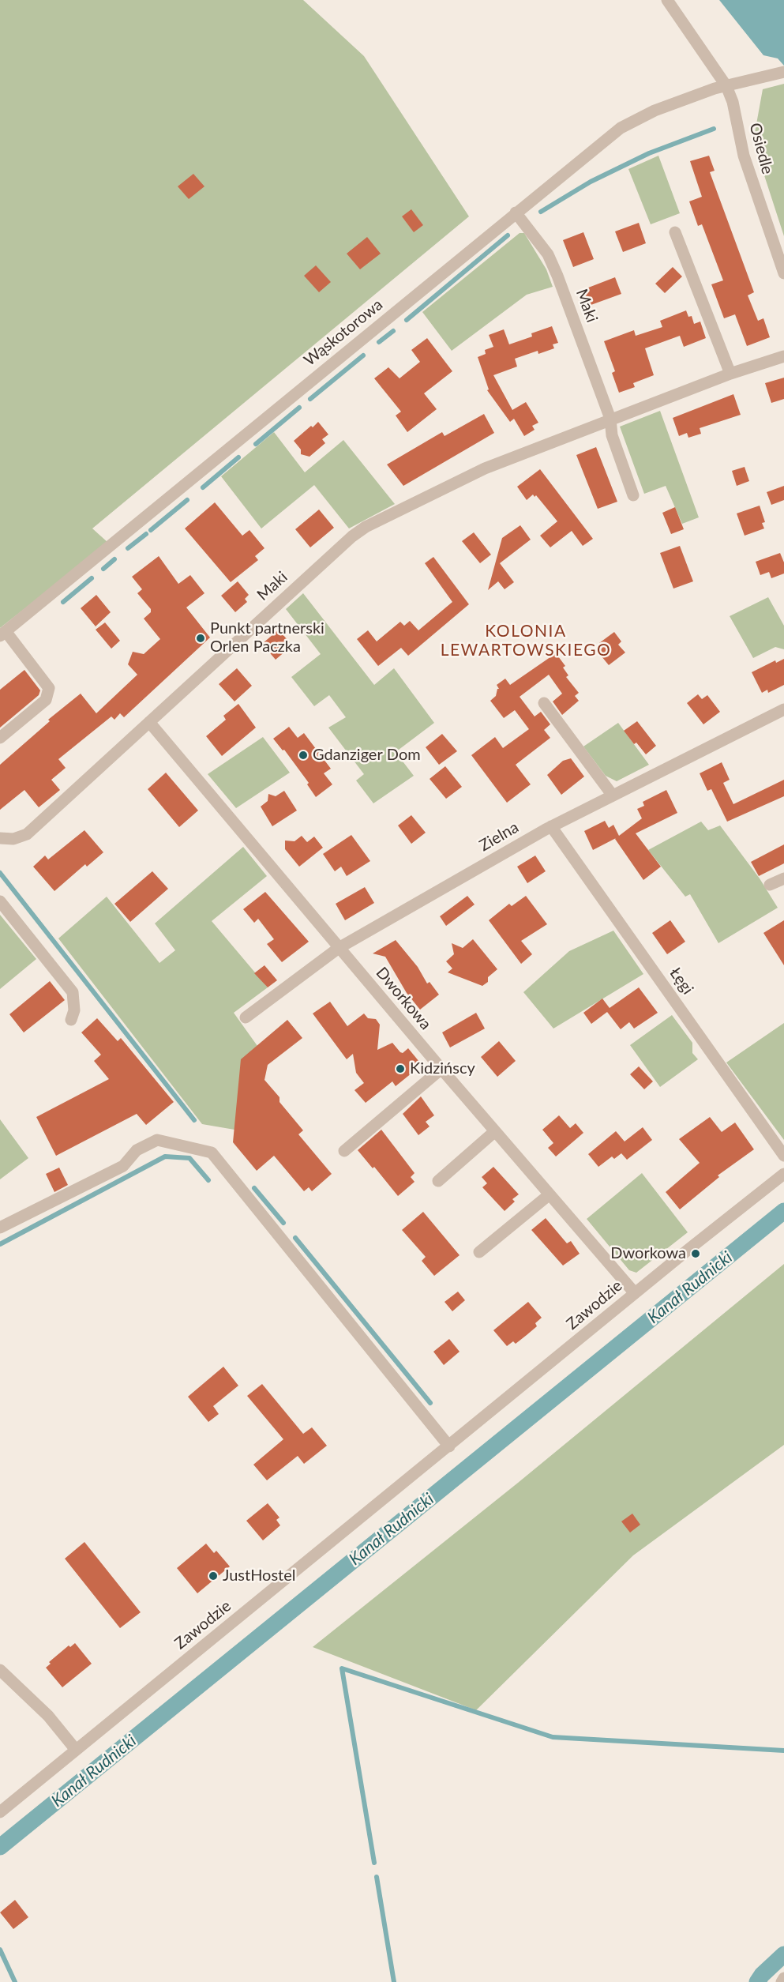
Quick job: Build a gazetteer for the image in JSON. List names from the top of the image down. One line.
{"streets":{"street":["Osiedle","Maki","Wąskotorowa","Zielna","Łęgi","Dworkowa","Zawodzie"]},"crossings":[["Osiedle","Wąskotorowa"],["Maki","Wąskotorowa"],["Maki","Dworkowa"],["Zielna","Łęgi"],["Zielna","Dworkowa"],["Dworkowa","Zawodzie"]],"districts":["KOLONIA LEWARTOWSKIEGO"],"water":["Kanał Rudnicki"],"places":["Punkt partnerski Orlen Paczka","Gdanziger Dom","Kidzińscy","Dworkowa","JustHostel"]}
